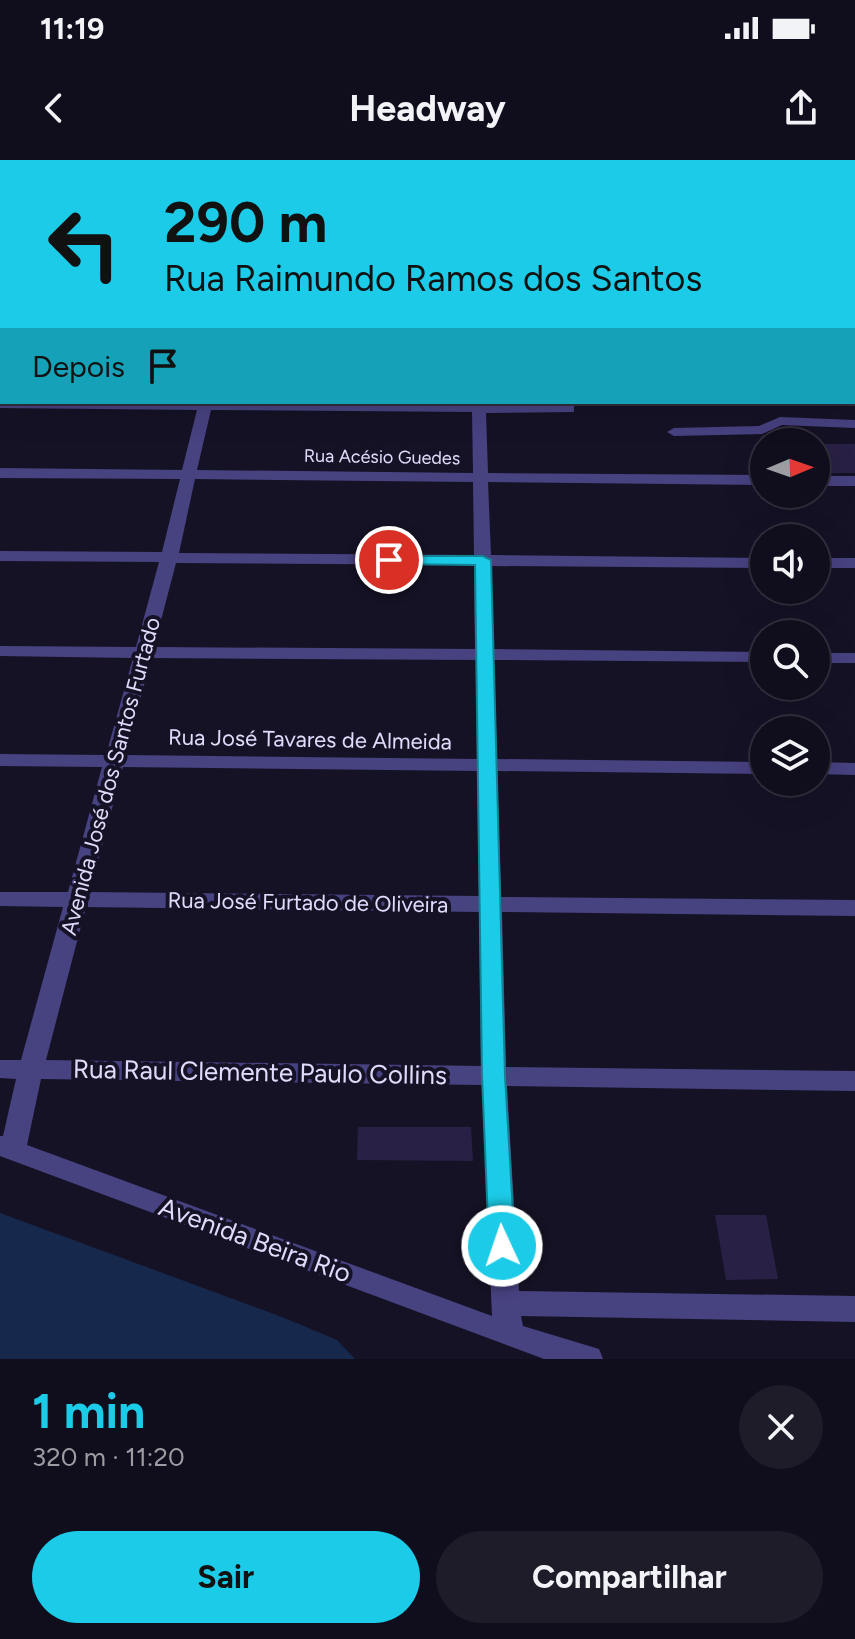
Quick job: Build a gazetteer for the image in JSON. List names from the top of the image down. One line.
{"streets":{"street":["Rua Acésio Guedes","Rua José Tavares de Almeida","Avenida José dos Santos Furtado","Rua José Furtado de Oliveira","Rua Raul Clemente Paulo Collins","Avenida Beira Rio"]},"crossings":[["Rua Acésio Guedes","Avenida José dos Santos Furtado"],["Rua José Tavares de Almeida","Avenida José dos Santos Furtado"],["Avenida José dos Santos Furtado","Rua José Furtado de Oliveira"],["Avenida José dos Santos Furtado","Rua Raul Clemente Paulo Collins"],["Avenida José dos Santos Furtado","Avenida Beira Rio"]],"north":"right","page":{"status":"11:19","header":"Headway","turn":["290 m","Rua Raimundo Ramos dos Santos"],"then":"Depois","heading":["1 min","320 m · 11:20"],"buttons":["Sair","Compartilhar"]}}
